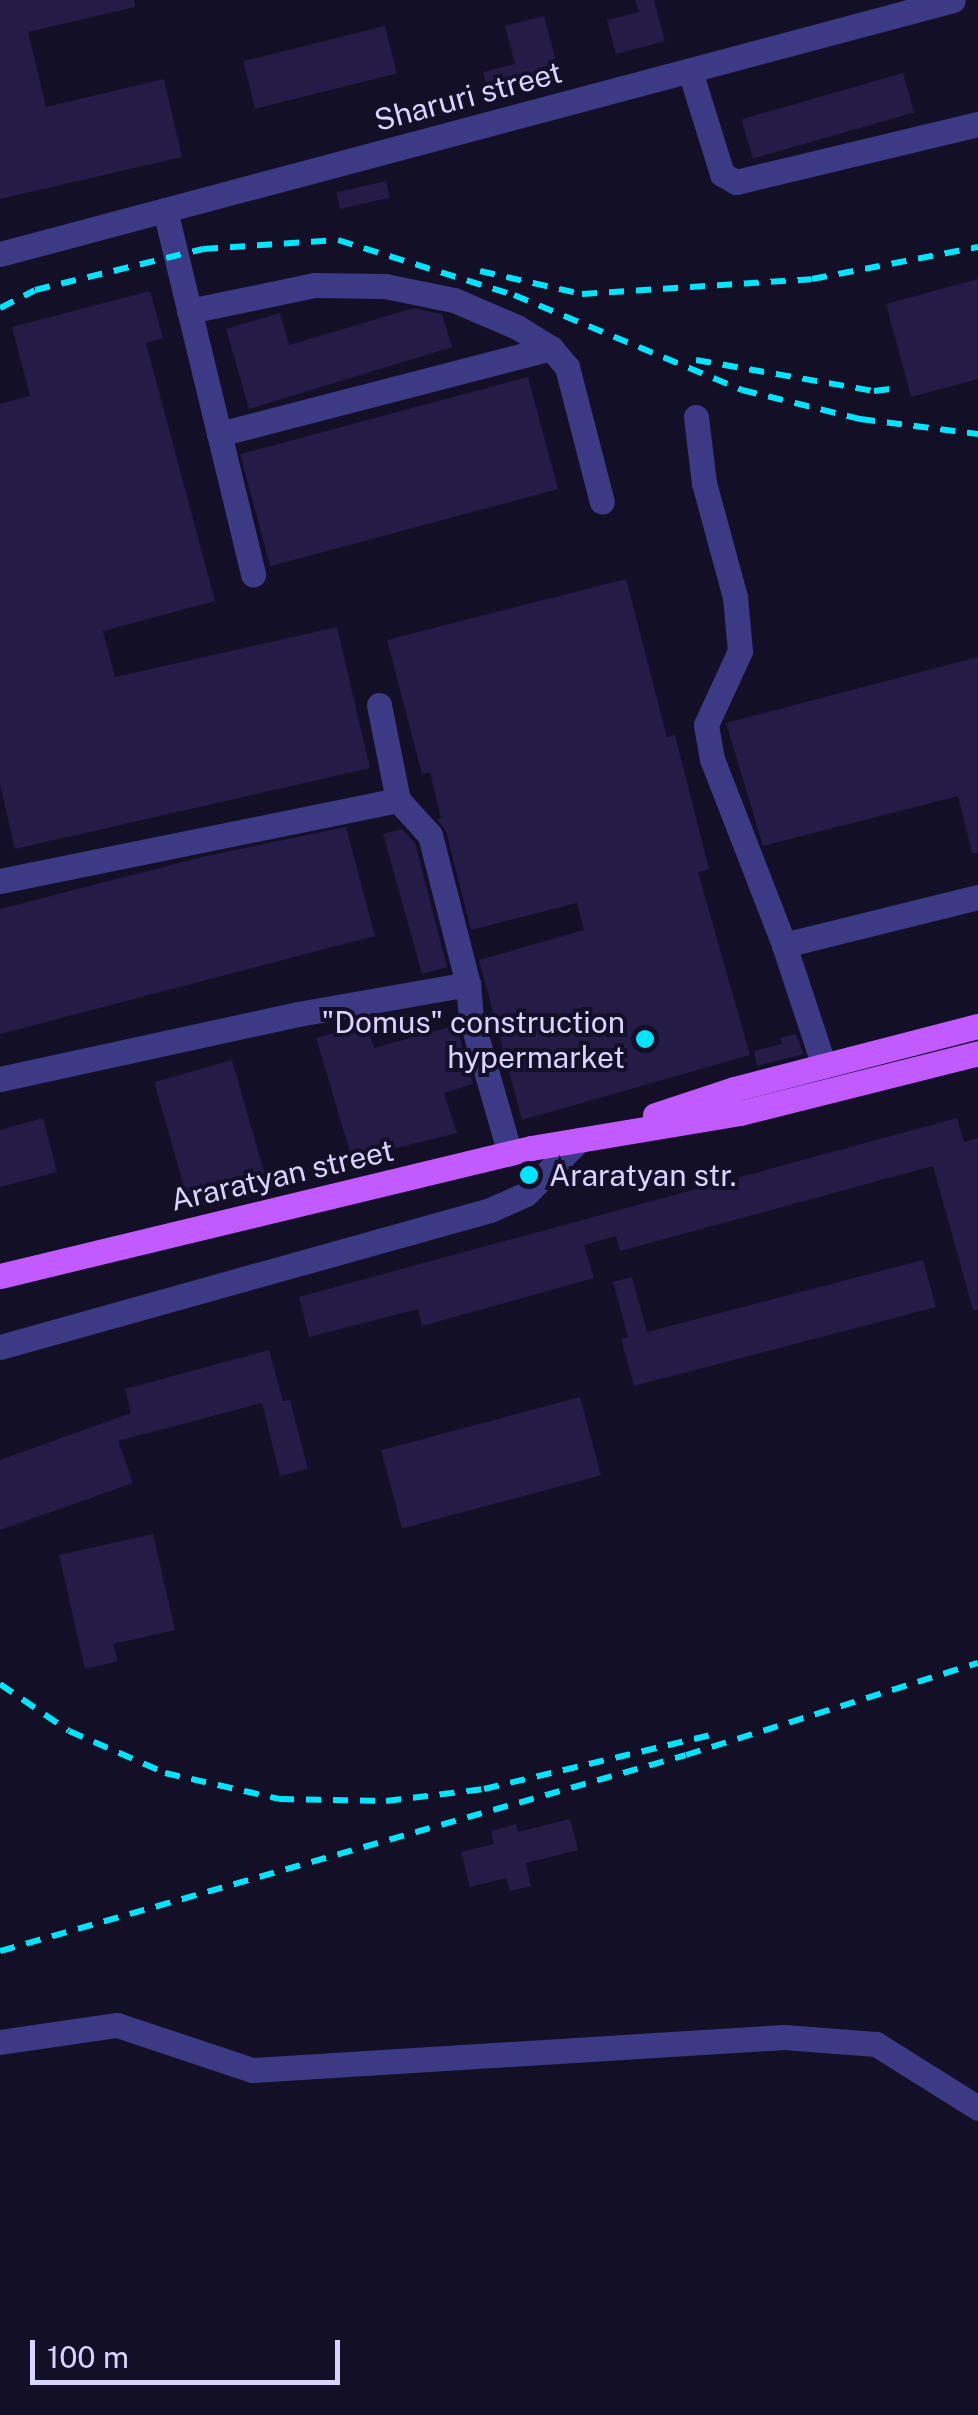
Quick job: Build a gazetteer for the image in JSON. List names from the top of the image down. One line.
{"streets":{"main road":["Araratyan street"],"street":["Sharuri street"]},"places":["\"Domus\" construction hypermarket","Araratyan str."],"scale_bar":"100 m"}
